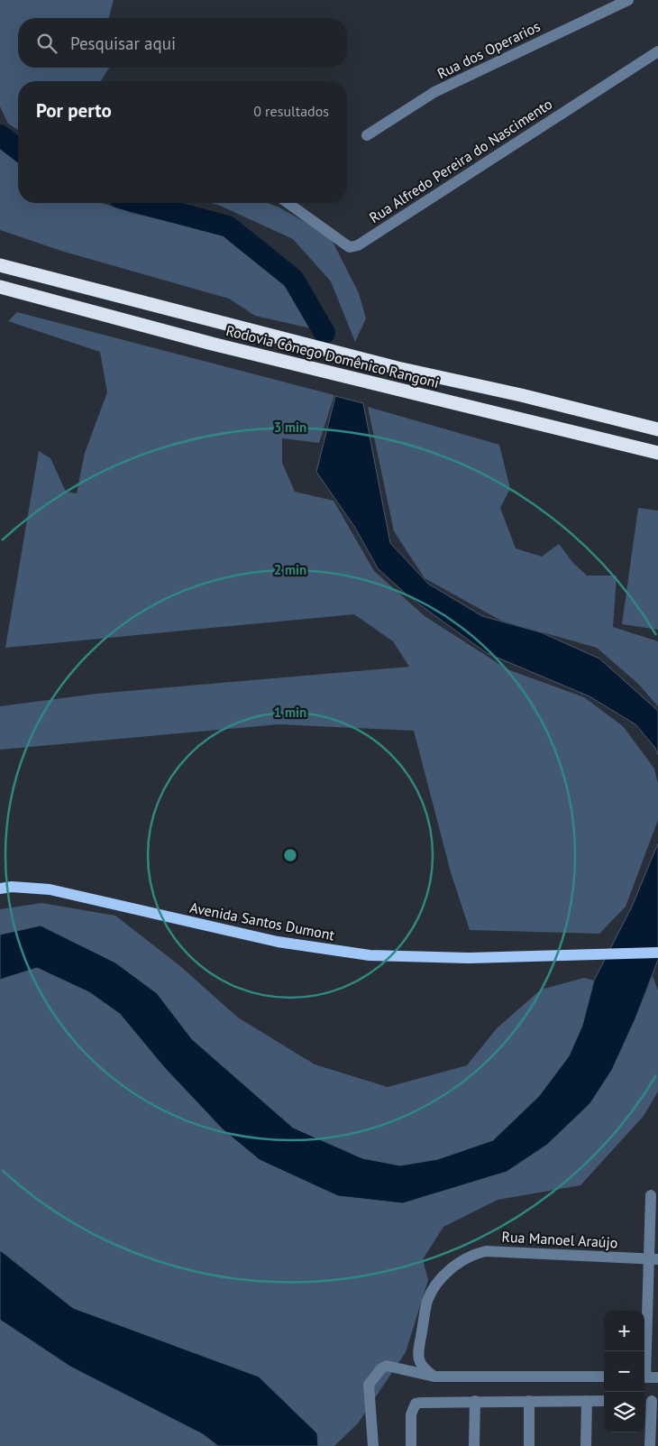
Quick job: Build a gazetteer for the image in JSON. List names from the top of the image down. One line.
{"streets":{"highway":["Rodovia Cônego Domênico Rangoni"],"main road":["Avenida Santos Dumont"],"street":["Rua dos Operarios","Rua Alfredo Pereira do Nascimento","Rua Manoel Araújo"]},"page":{"search":"Pesquisar aqui","heading":["Por perto","0 resultados"],"map_buttons":["+","−"]},"rings":["3 min","2 min","1 min"]}
